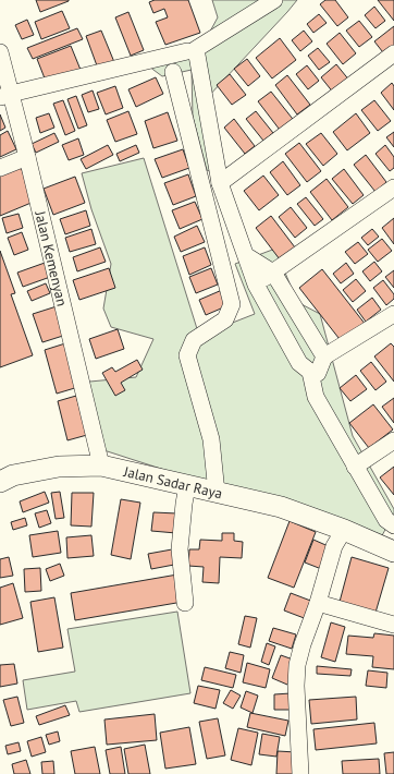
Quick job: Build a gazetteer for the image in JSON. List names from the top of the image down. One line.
{"streets":{"street":["Jalan Kemenyan","Jalan Sadar Raya"]},"crossings":[["Jalan Kemenyan","Jalan Sadar Raya"]]}
